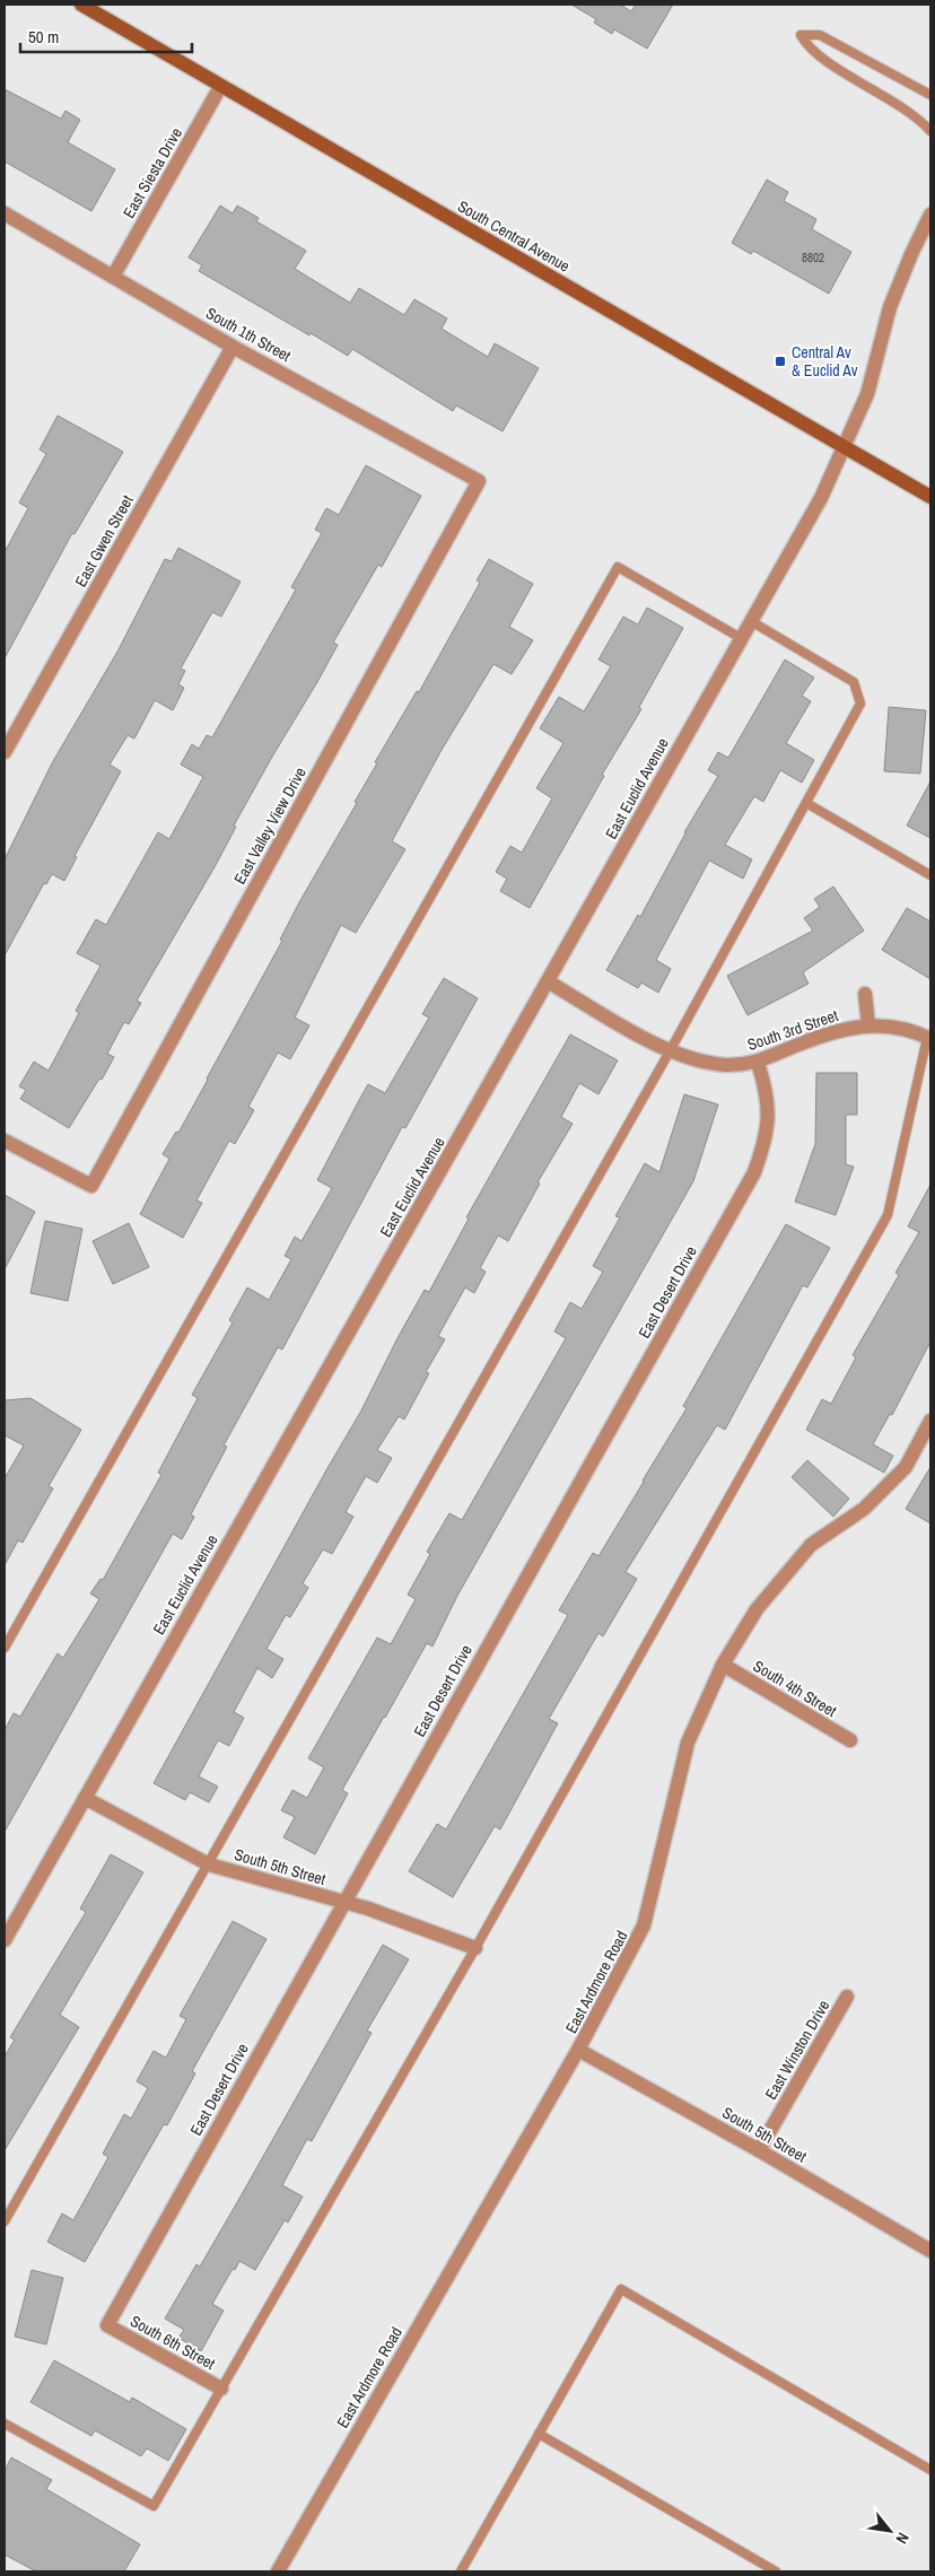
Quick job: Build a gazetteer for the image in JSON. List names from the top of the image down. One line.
{"streets":{"main road":["South Central Avenue"],"street":["East Siesta Drive","South 1th Street","East Gwen Street","East Euclid Avenue","East Valley View Drive","South 3rd Street","East Desert Drive","South 4th Street","South 5th Street","East Ardmore Road","East Winston Drive","South 6th Street"]},"crossings":[["East Siesta Drive","South Central Avenue"],["East Siesta Drive","South 1th Street"],["South Central Avenue","East Euclid Avenue"],["South 1th Street","East Gwen Street"],["South 1th Street","East Valley View Drive"],["East Euclid Avenue","South 3rd Street"],["East Euclid Avenue","South 5th Street"],["South 3rd Street","East Desert Drive"],["East Desert Drive","South 5th Street"],["East Desert Drive","South 6th Street"],["South 4th Street","East Ardmore Road"],["South 5th Street","East Ardmore Road"],["South 5th Street","East Winston Drive"]],"places":{"transit":["Central Av & Euclid Av"]},"house_numbers":["8802"],"scale_bar":"50 m","north":"bottom right"}
